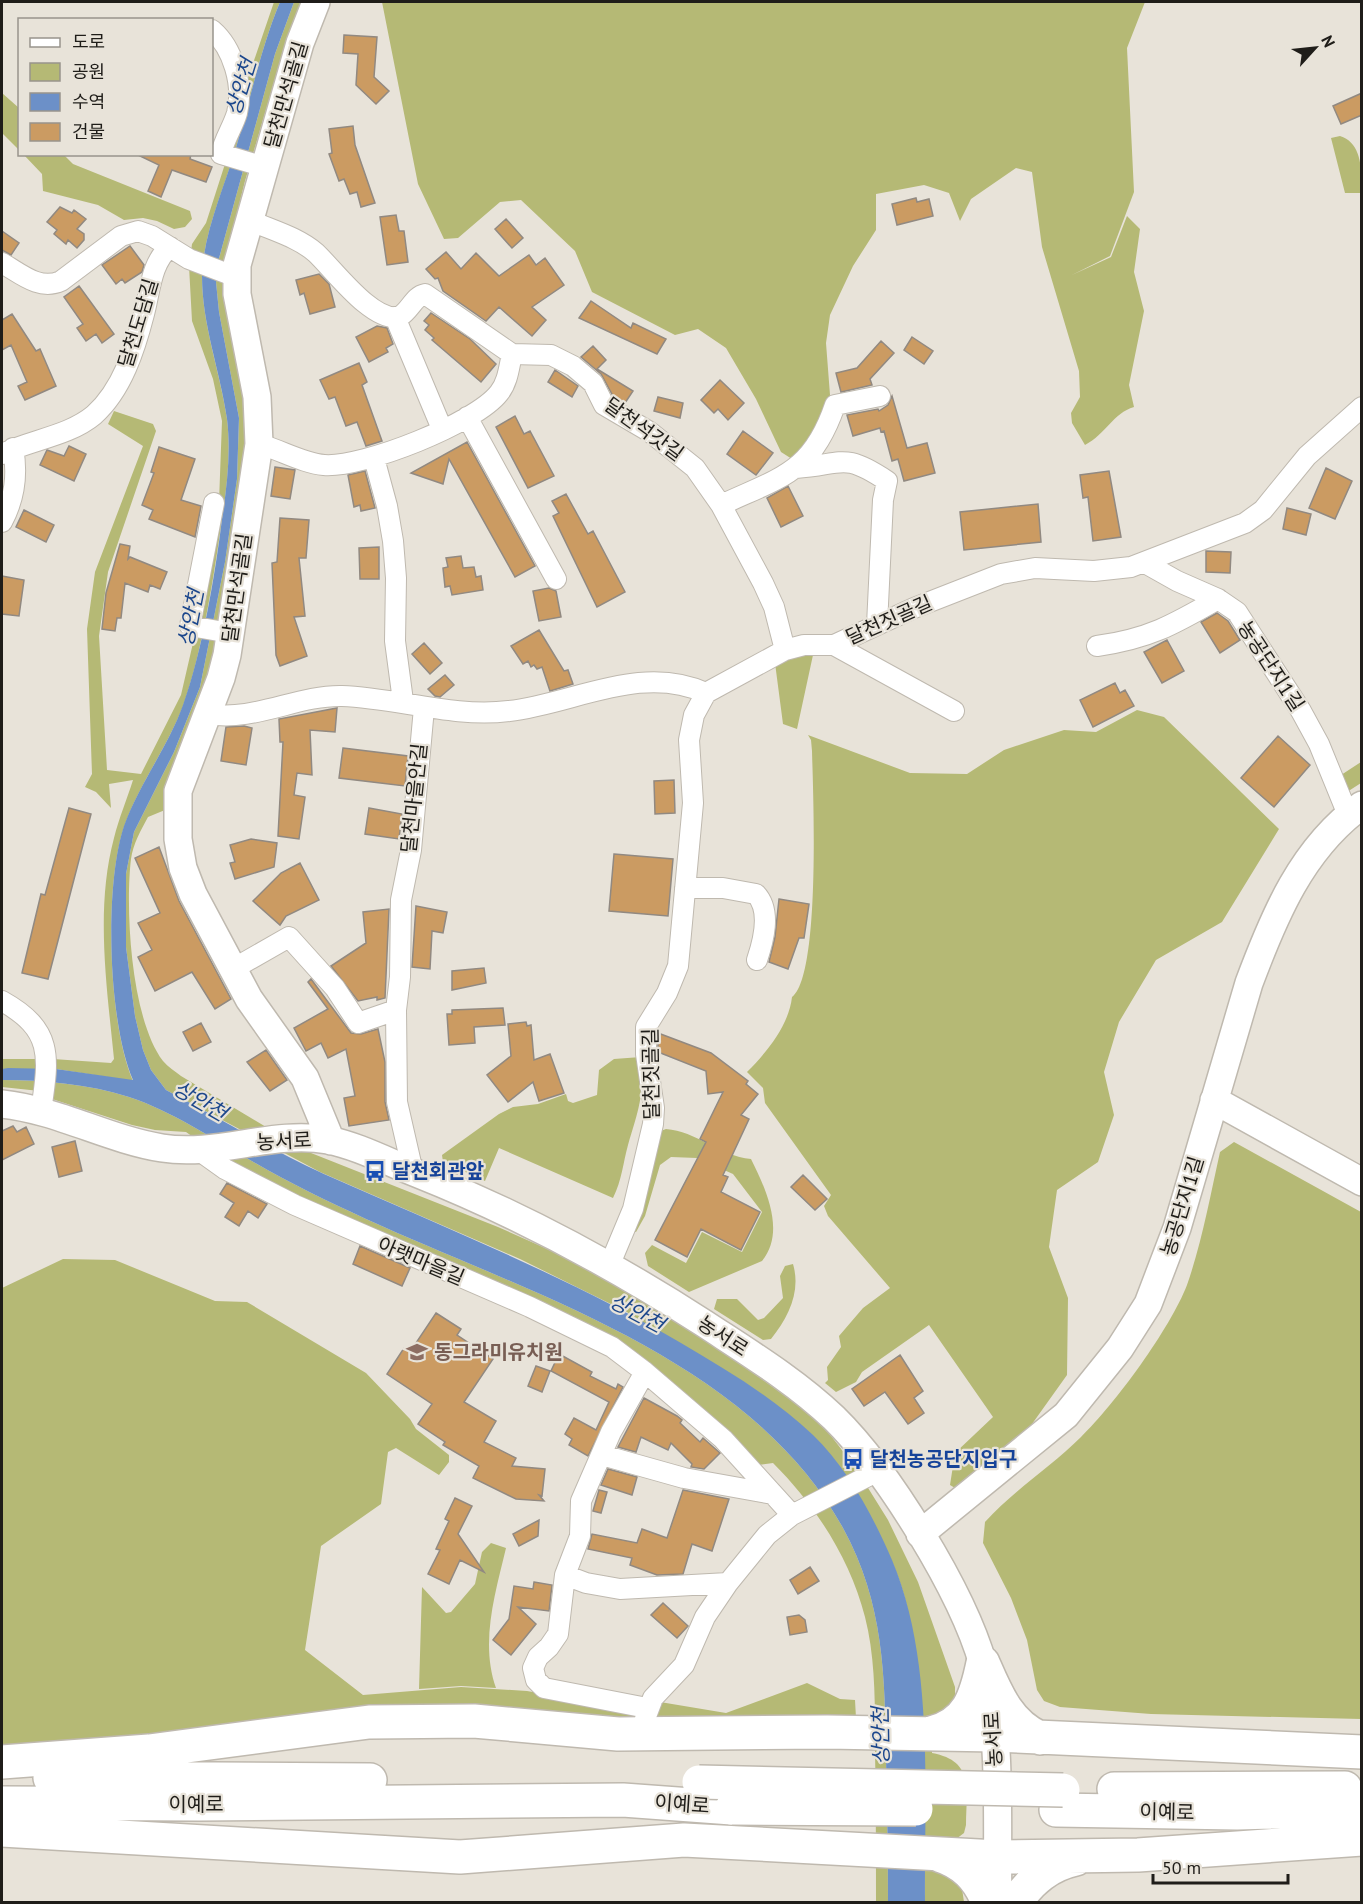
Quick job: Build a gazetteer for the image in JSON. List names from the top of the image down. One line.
{"streets":{"highway":["이예로"],"street":["달천만석골길","달천도담길","달천석갓길","달천짓골길","농공단지1길","달천마을안길","농서로","아랫마을길"]},"crossings":[["달천만석골길","농서로"],["달천석갓길","달천짓골길"],["달천짓골길","농공단지1길"],["달천짓골길","농서로"],["농공단지1길","농서로"],["달천마을안길","농서로"],["농서로","아랫마을길"]],"water":["상안천"],"places":{"bus stop":["달천회관앞","달천농공단지입구"],"school or university":["동그라미유치원"]},"legend":["도로","공원","수역","건물"],"scale_bar":"50 m","north":"top right"}
